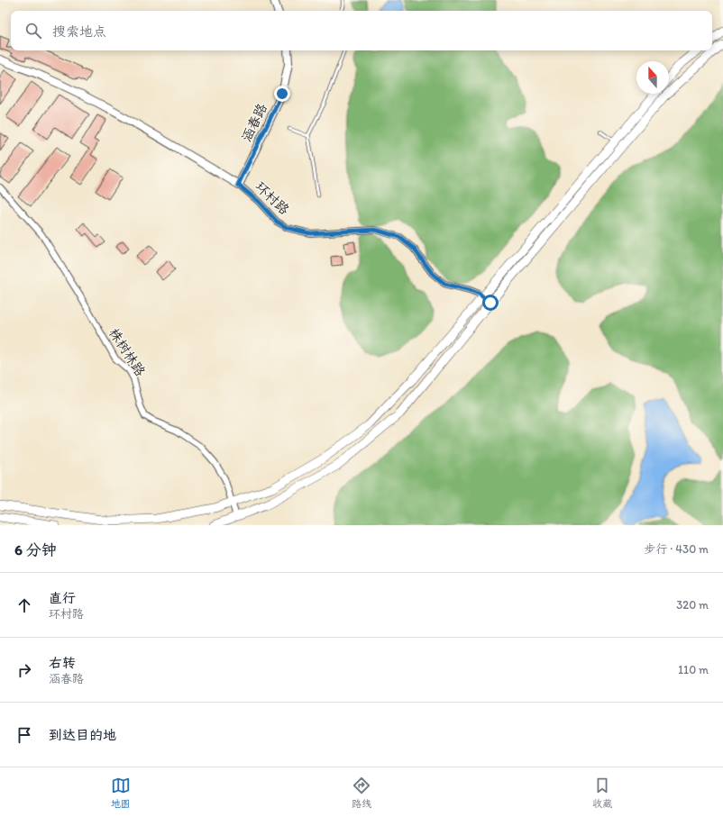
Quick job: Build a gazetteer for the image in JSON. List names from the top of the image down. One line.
{"streets":{"street":["涵春路","环村路","株树林路"]},"crossings":[["涵春路","环村路"]],"north":"top","page":{"search":"搜索地点","heading":["6 分钟","步行 · 430 m"],"list":[["直行","环村路","320 m"],["右转","涵春路","110 m"],"到达目的地"],"nav":["地图","路线","收藏"]}}
